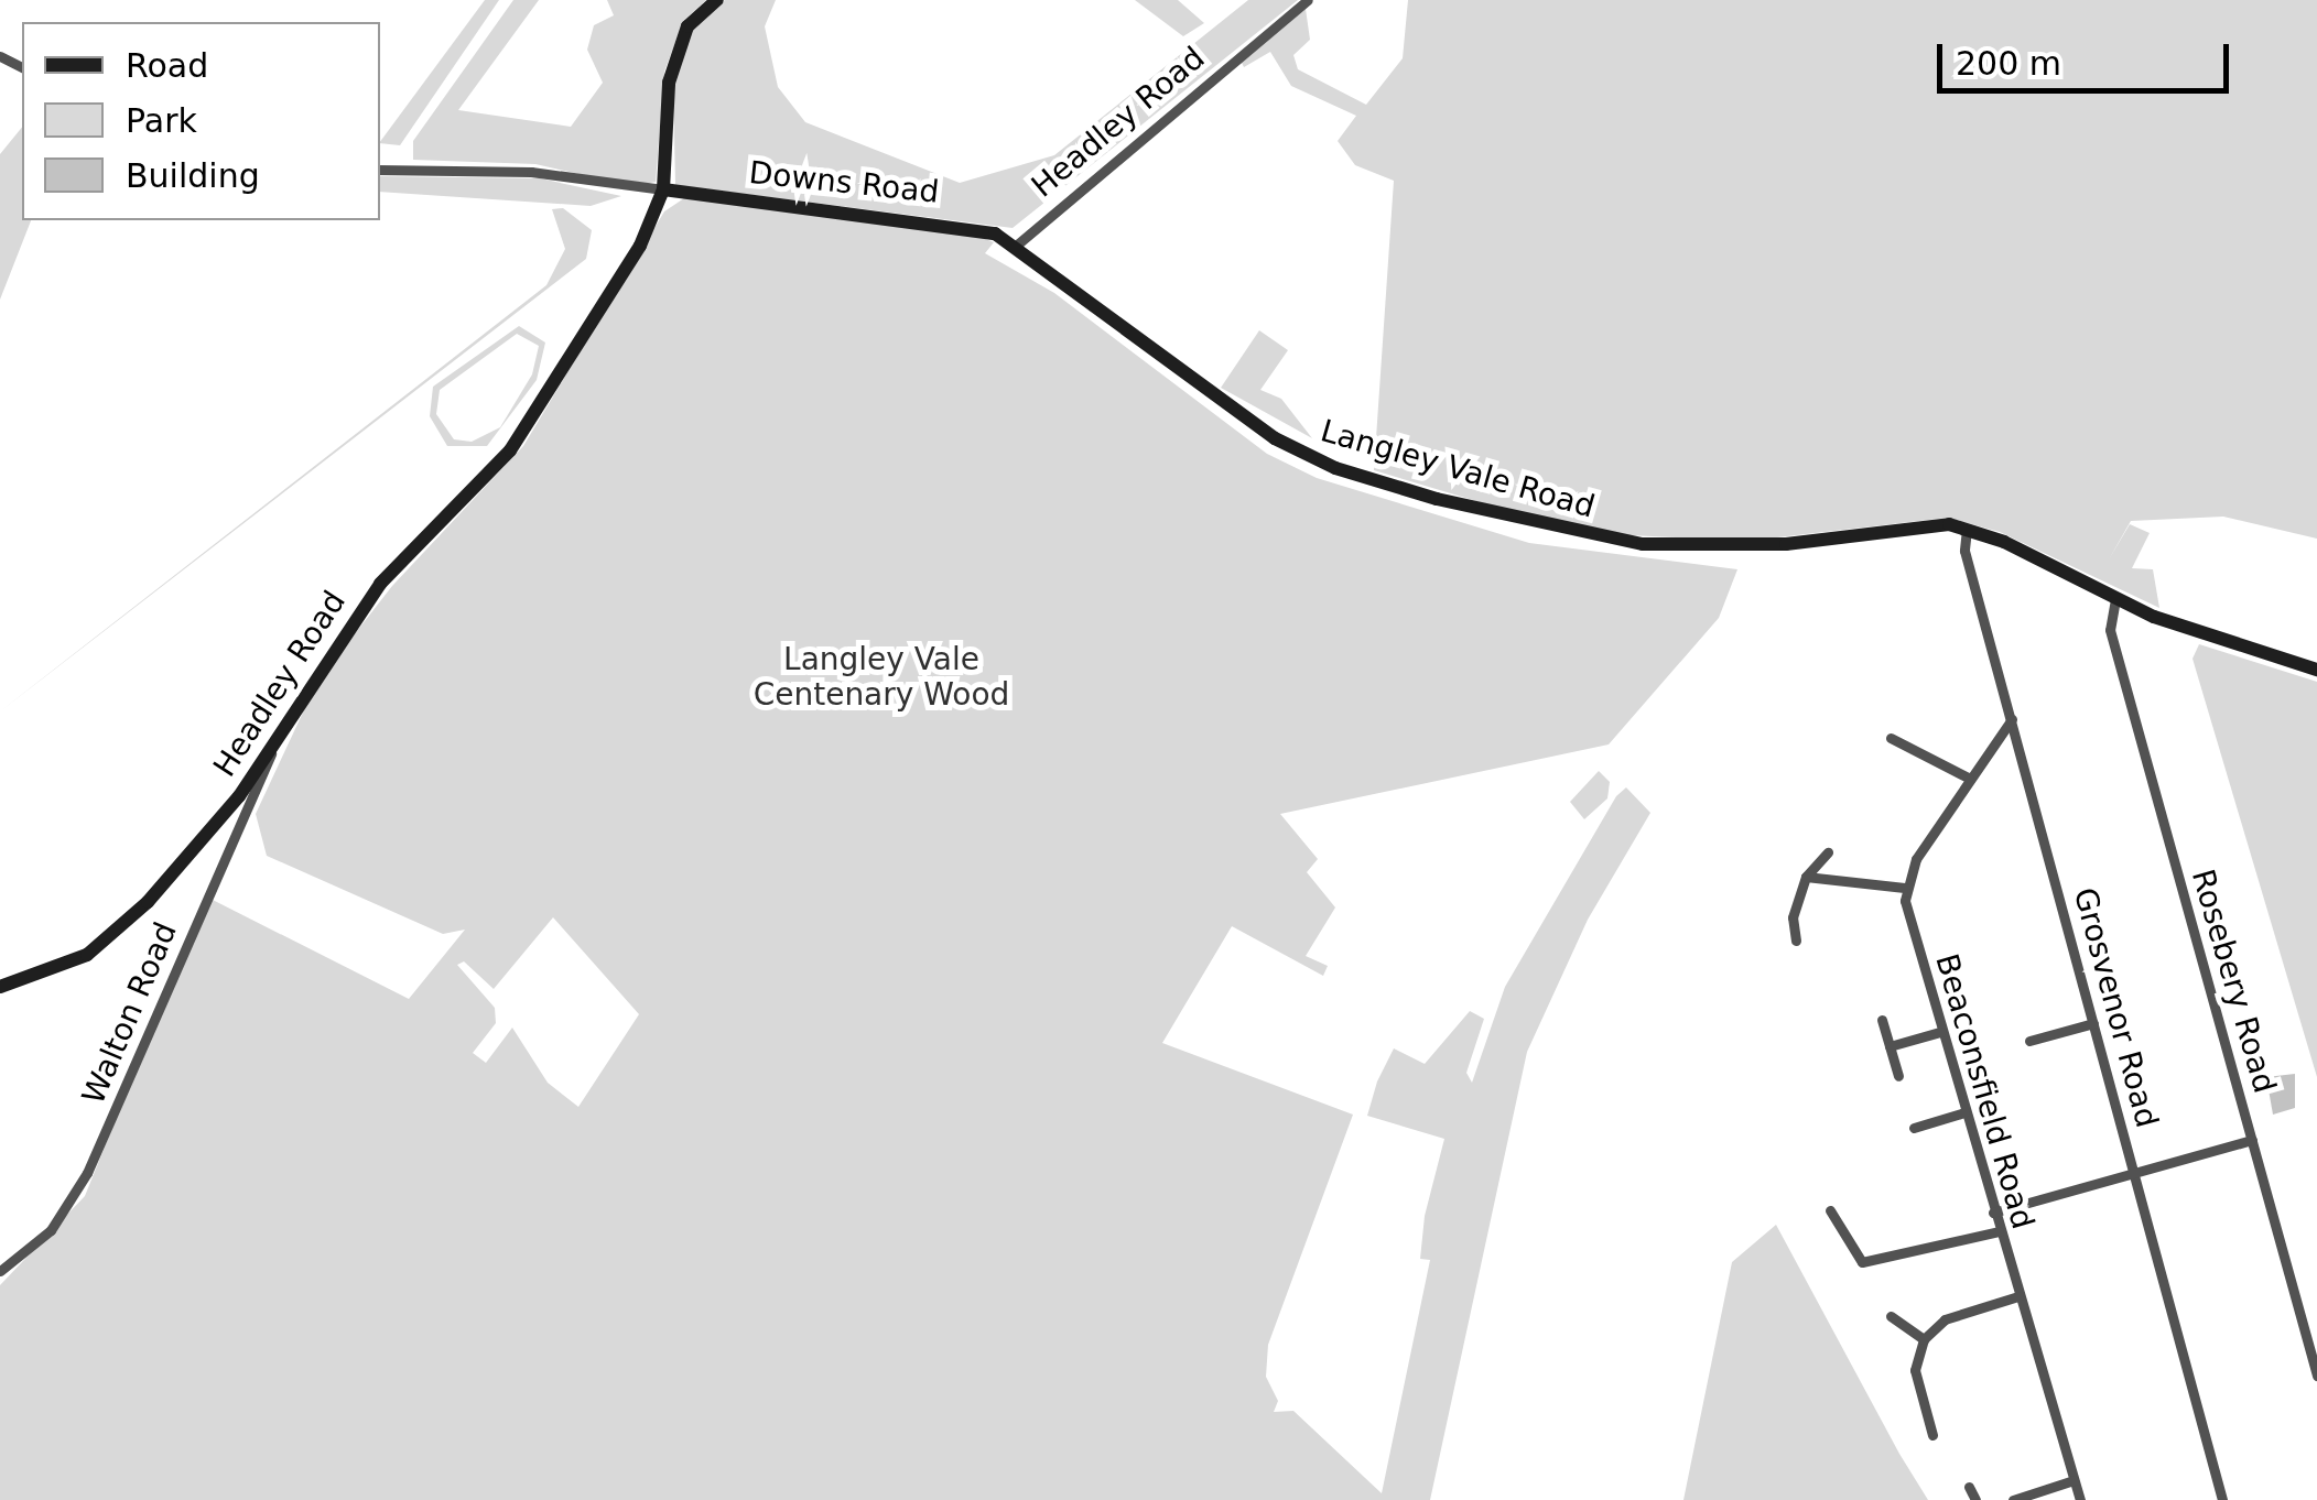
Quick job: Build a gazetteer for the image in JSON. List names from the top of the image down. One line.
{"streets":{"street":["Headley Road","Downs Road","Langley Vale Road","Rosebery Road","Grosvenor Road","Walton Road","Beaconsfield Road"]},"crossings":[["Headley Road","Downs Road"],["Headley Road","Langley Vale Road"],["Headley Road","Walton Road"],["Downs Road","Langley Vale Road"],["Langley Vale Road","Rosebery Road"],["Langley Vale Road","Grosvenor Road"]],"parks":["Langley Vale Centenary Wood"],"legend":["Road","Park","Building"],"scale_bar":"200 m"}
